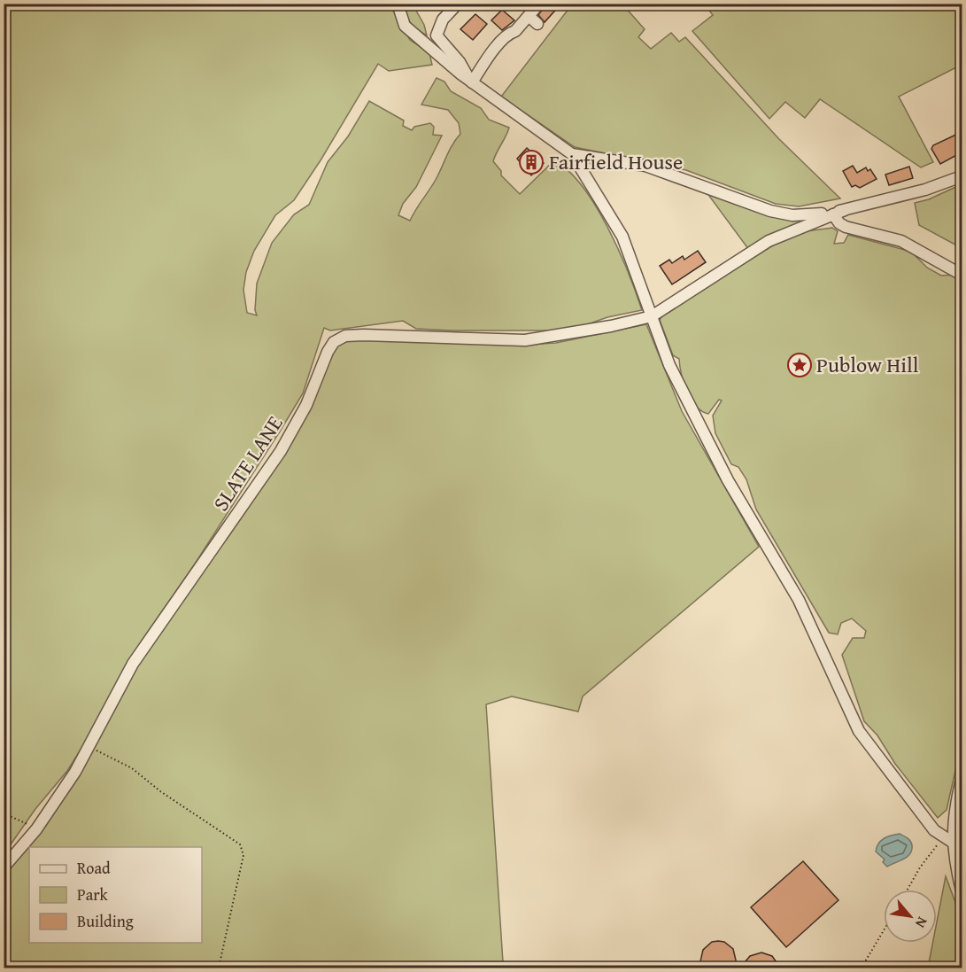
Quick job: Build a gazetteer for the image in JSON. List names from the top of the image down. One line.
{"streets":{"street":["SLATE LANE"]},"places":{"building":["Fairfield House"],"place":["Publow Hill"]},"legend":["Road","Park","Building"],"north":"bottom right"}
